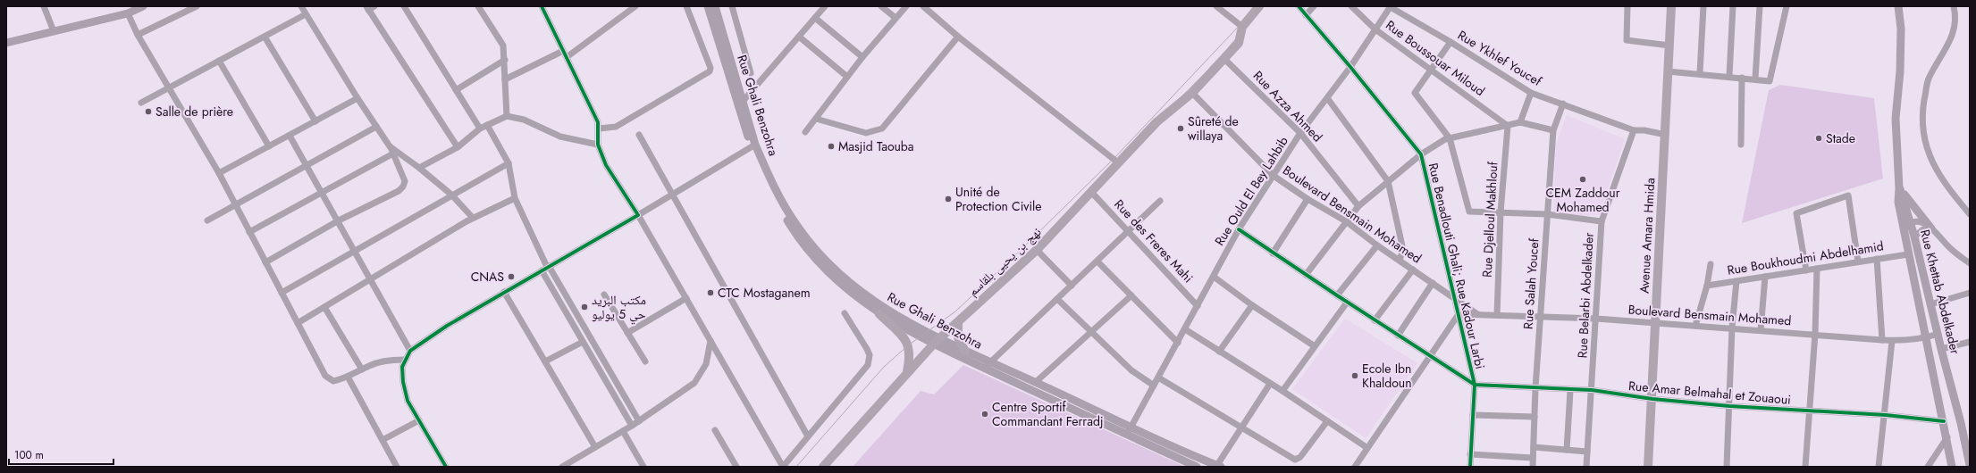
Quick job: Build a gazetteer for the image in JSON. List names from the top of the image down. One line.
{"streets":{"main road":["Rue Ghali Benzohra","Avenue Amara Hmida","نهج بن يحيى بلقاسم","Rue Khettab Abdelkader"],"street":["Rue Boussouar Miloud","Rue Ykhlef Youcef","Rue Azza Ahmed","Rue Ould El Bey Lahbib","Boulevard Bensmain Mohamed","Rue Djelloul Makhlouf","Rue des Freres Mahi","Rue Boukhoudmi Abdelhamid","Rue Benadlouti Ghali; Rue Kadour Larbi","Rue Salah Youcef","Rue Belarbi Abdelkader","Rue Amar Belmahal et Zouaoui"]},"crossings":[["Rue Boussouar Miloud","Rue Ould El Bey Lahbib"],["Rue Boussouar Miloud","Rue Djelloul Makhlouf"],["Rue Ykhlef Youcef","Rue Ould El Bey Lahbib"],["Rue Ykhlef Youcef","Avenue Amara Hmida"],["Rue Ykhlef Youcef","Rue Salah Youcef"],["Rue Ykhlef Youcef","Rue Belarbi Abdelkader"],["Rue Ghali Benzohra","Rue Ould El Bey Lahbib"],["Rue Ghali Benzohra","نهج بن يحيى بلقاسم"],["Rue Azza Ahmed","Rue Ould El Bey Lahbib"],["Rue Azza Ahmed","نهج بن يحيى بلقاسم"],["Rue Ould El Bey Lahbib","Boulevard Bensmain Mohamed"],["Rue Ould El Bey Lahbib","Rue des Freres Mahi"],["Rue Ould El Bey Lahbib","Rue Benadlouti Ghali; Rue Kadour Larbi"],["Boulevard Bensmain Mohamed","Rue Djelloul Makhlouf"],["Boulevard Bensmain Mohamed","Avenue Amara Hmida"],["Boulevard Bensmain Mohamed","نهج بن يحيى بلقاسم"],["Boulevard Bensmain Mohamed","Rue Benadlouti Ghali; Rue Kadour Larbi"],["Boulevard Bensmain Mohamed","Rue Salah Youcef"],["Boulevard Bensmain Mohamed","Rue Khettab Abdelkader"],["Boulevard Bensmain Mohamed","Rue Belarbi Abdelkader"],["Avenue Amara Hmida","Rue Amar Belmahal et Zouaoui"],["Rue des Freres Mahi","نهج بن يحيى بلقاسم"],["Rue Boukhoudmi Abdelhamid","Rue Khettab Abdelkader"],["Rue Benadlouti Ghali; Rue Kadour Larbi","Rue Amar Belmahal et Zouaoui"],["Rue Salah Youcef","Rue Amar Belmahal et Zouaoui"],["Rue Khettab Abdelkader","Rue Amar Belmahal et Zouaoui"],["Rue Belarbi Abdelkader","Rue Amar Belmahal et Zouaoui"]],"places":["Salle de prière","Sûreté de willaya","Stade","Masjid Taouba","CEM Zaddour Mohamed","Unité de Protection Civile","CNAS","CTC Mostaganem","مكتب البريد حي 5 يوليو","Ecole Ibn Khaldoun","Centre Sportif Commandant Ferradj"],"scale_bar":"100 m"}
